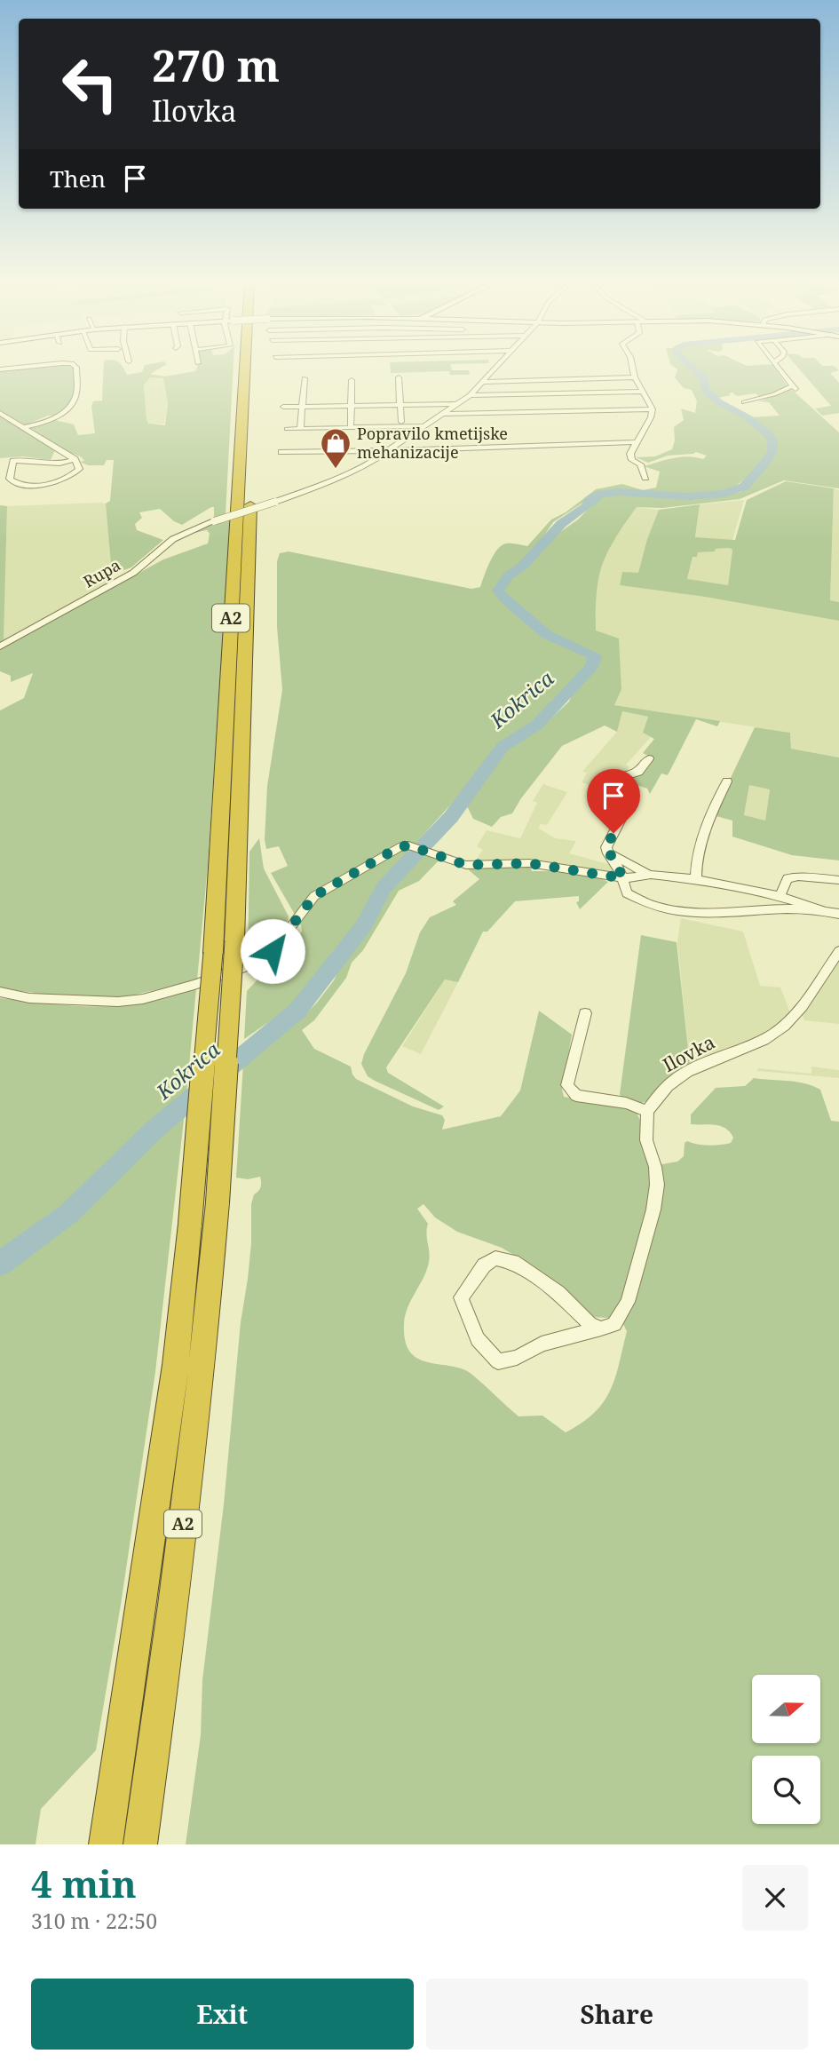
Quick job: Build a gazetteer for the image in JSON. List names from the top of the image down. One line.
{"streets":{"highway":["A2"],"street":["Rupa","Ilovka"]},"water":["Kokrica"],"places":{"shop":["Popravilo kmetijske mehanizacije"]},"north":"right","page":{"turn":["270 m","Ilovka"],"then":"Then","heading":["4 min","310 m · 22:50"],"buttons":["Exit","Share"]}}
